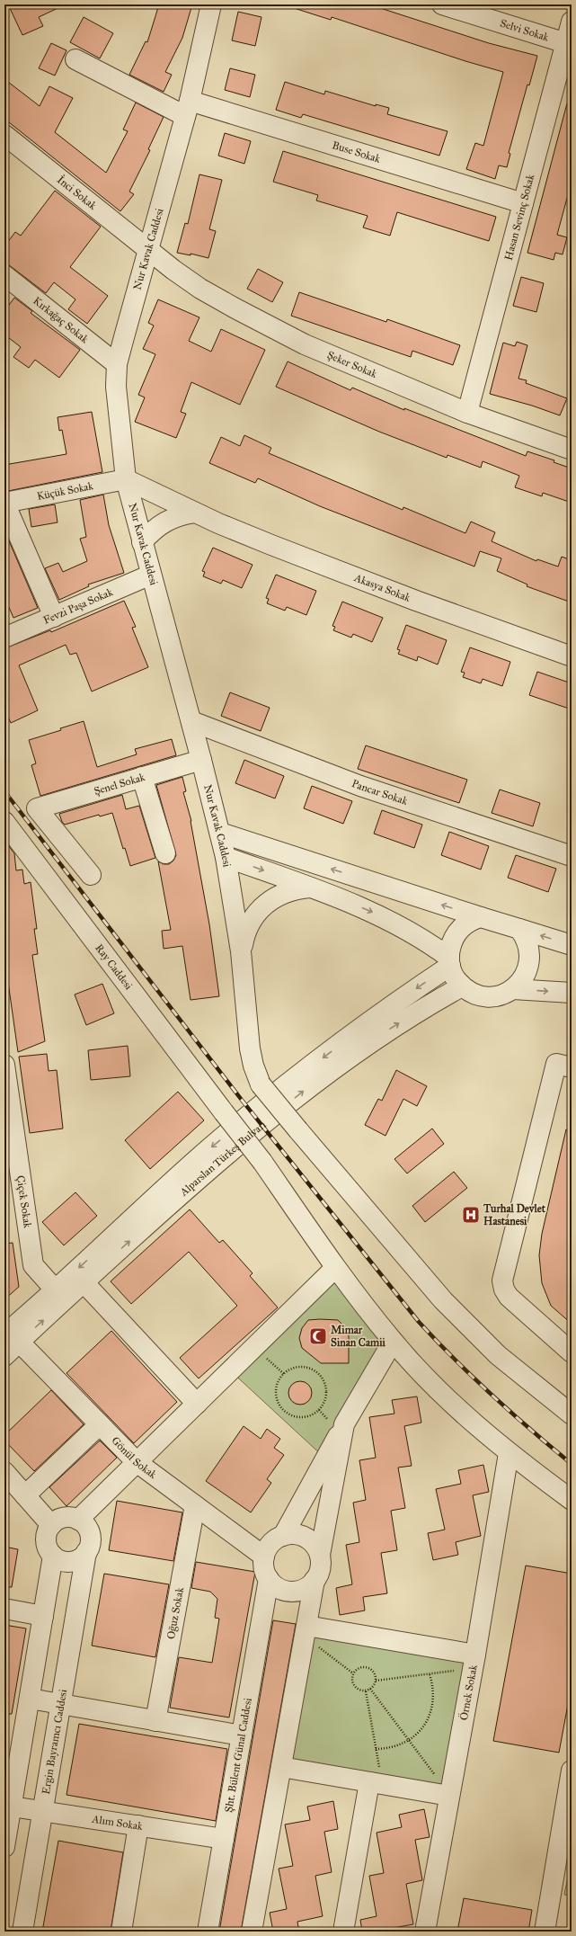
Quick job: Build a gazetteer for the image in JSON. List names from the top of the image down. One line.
{"streets":{"street":["Selvi Sokak","Buse Sokak","İnci Sokak","Hasan Sevinç Sokak","Nur Kavak Caddesi","Kırkağaç Sokak","Şeker Sokak","Küçük Sokak","Akasya Sokak","Fevzi Paşa Sokak","Şenel Sokak","Pancar Sokak","Ray Caddesi","Alparslan Türkeş Bulvarı","Çiçek Sokak","Gönül Sokak","Oğuz Sokak","Örnek Sokak","Ergin Bayramcı Caddesi","Şht. Bülent Günal Caddesi","Alım Sokak"]},"crossings":[["Selvi Sokak","Hasan Sevinç Sokak"],["Buse Sokak","Hasan Sevinç Sokak"],["Buse Sokak","Nur Kavak Caddesi"],["İnci Sokak","Nur Kavak Caddesi"],["İnci Sokak","Şeker Sokak"],["Hasan Sevinç Sokak","Şeker Sokak"],["Nur Kavak Caddesi","Kırkağaç Sokak"],["Nur Kavak Caddesi","Şeker Sokak"],["Nur Kavak Caddesi","Küçük Sokak"],["Nur Kavak Caddesi","Akasya Sokak"],["Nur Kavak Caddesi","Fevzi Paşa Sokak"],["Nur Kavak Caddesi","Şenel Sokak"],["Nur Kavak Caddesi","Pancar Sokak"],["Nur Kavak Caddesi","Alparslan Türkeş Bulvarı"],["Küçük Sokak","Akasya Sokak"],["Ray Caddesi","Örnek Sokak"],["Alparslan Türkeş Bulvarı","Çiçek Sokak"],["Alparslan Türkeş Bulvarı","Gönül Sokak"],["Gönül Sokak","Oğuz Sokak"],["Gönül Sokak","Şht. Bülent Günal Caddesi"],["Ergin Bayramcı Caddesi","Alım Sokak"],["Şht. Bülent Günal Caddesi","Alım Sokak"]],"places":{"hospital":["Turhal Devlet Hastanesi"],"mosque":["Mimar Sinan Camii"]}}
